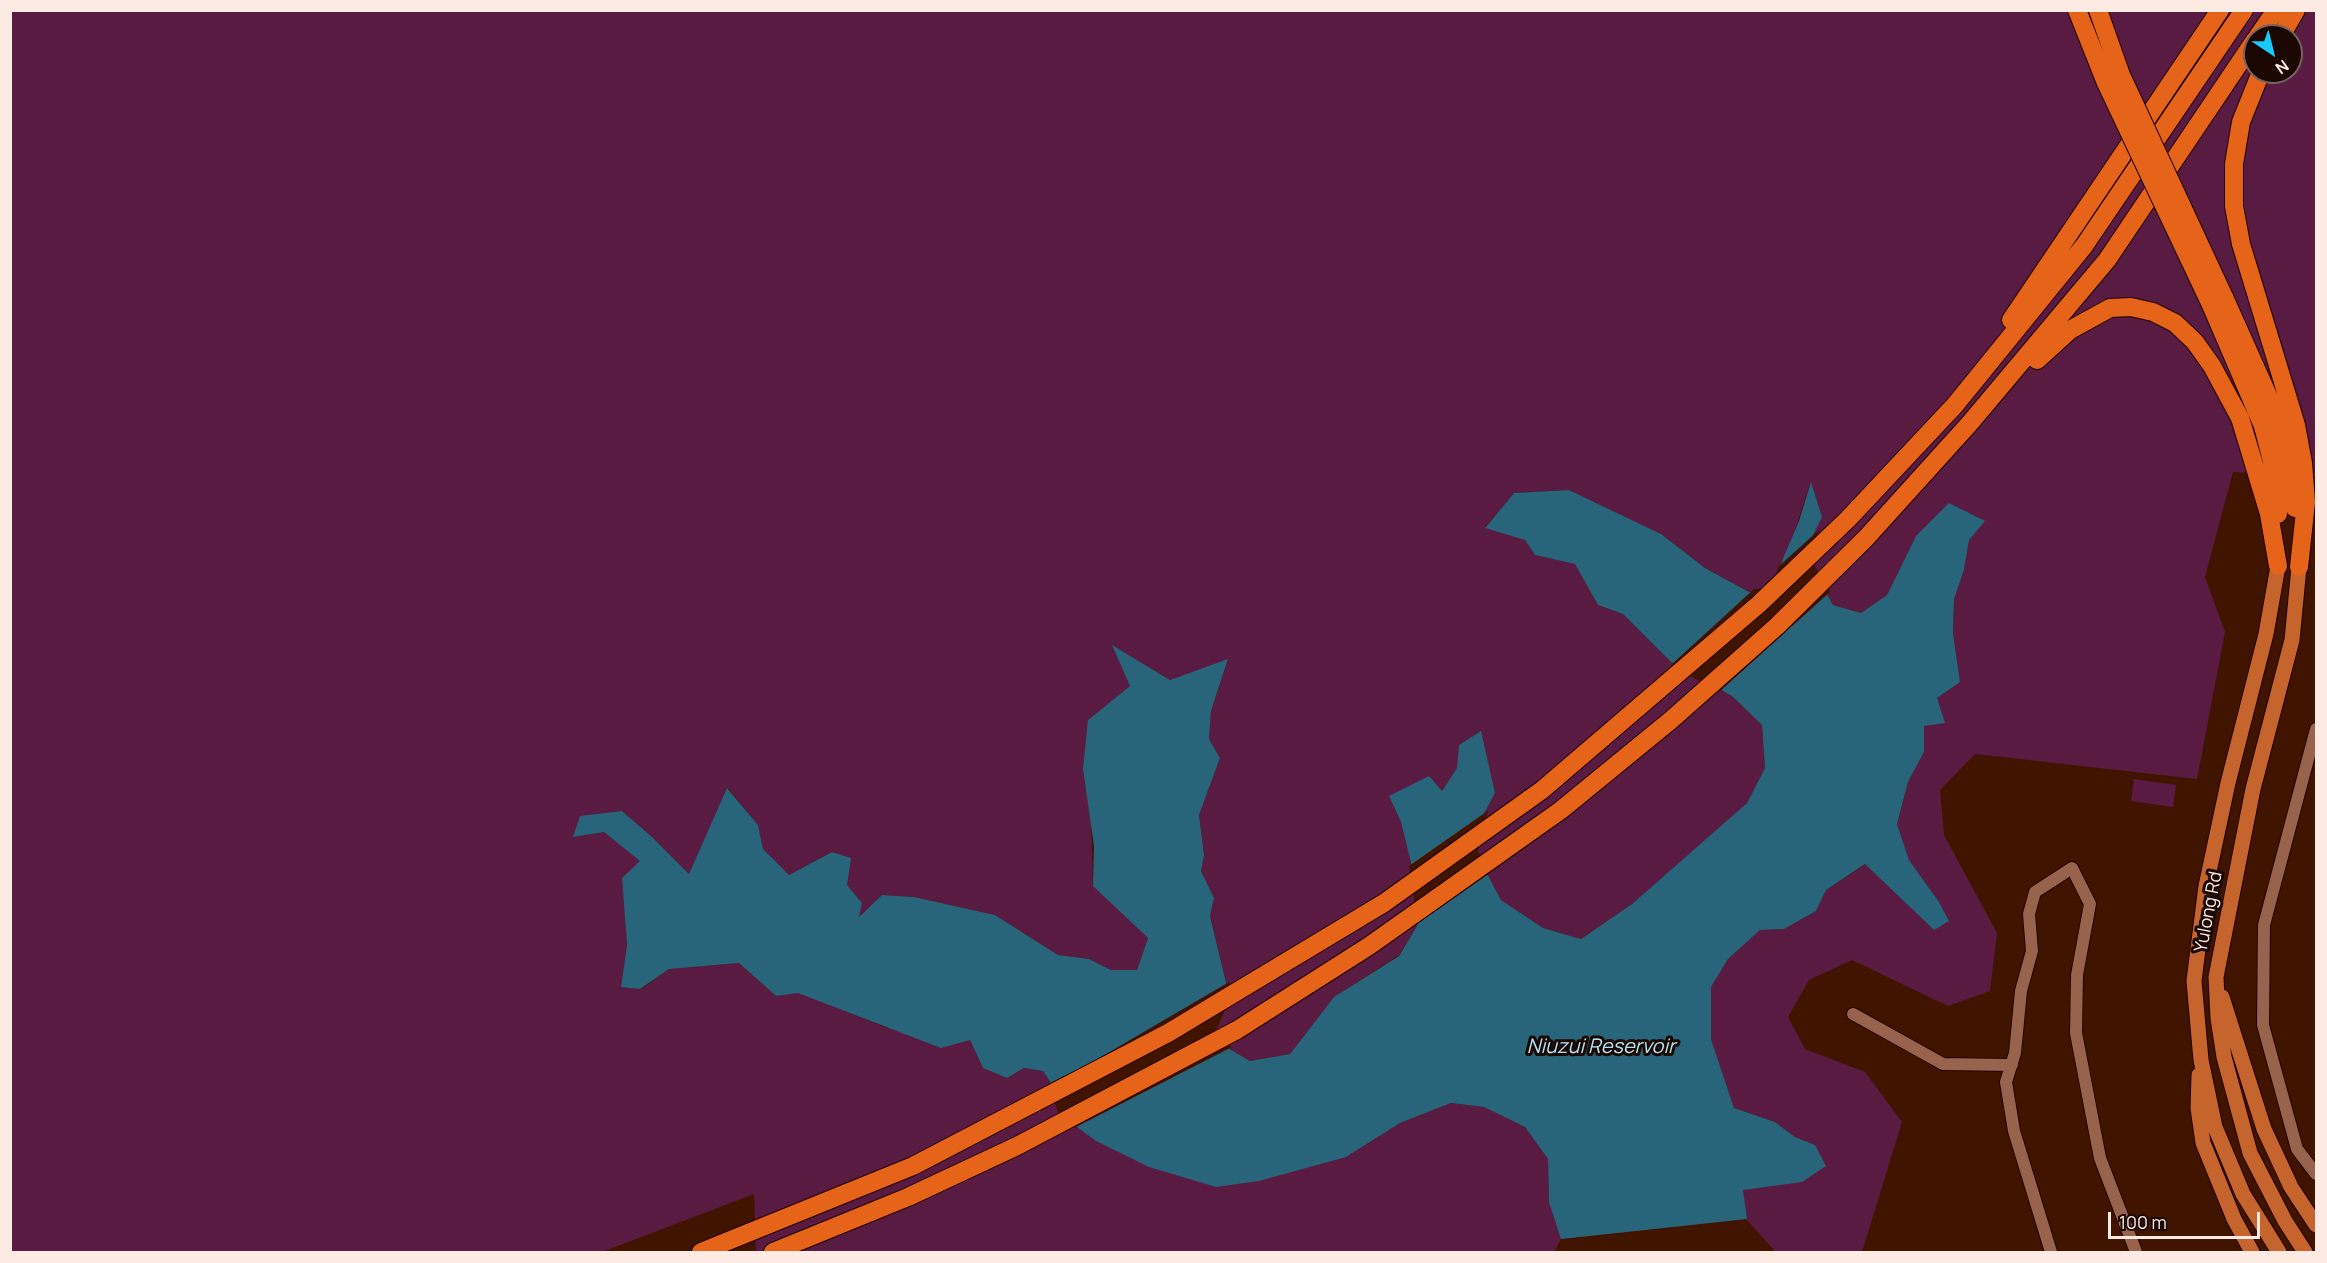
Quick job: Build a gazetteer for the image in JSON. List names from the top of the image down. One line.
{"streets":{"main road":["Yulong Rd"]},"water":["Niuzui Reservoir"],"scale_bar":"100 m","north":"bottom right"}
